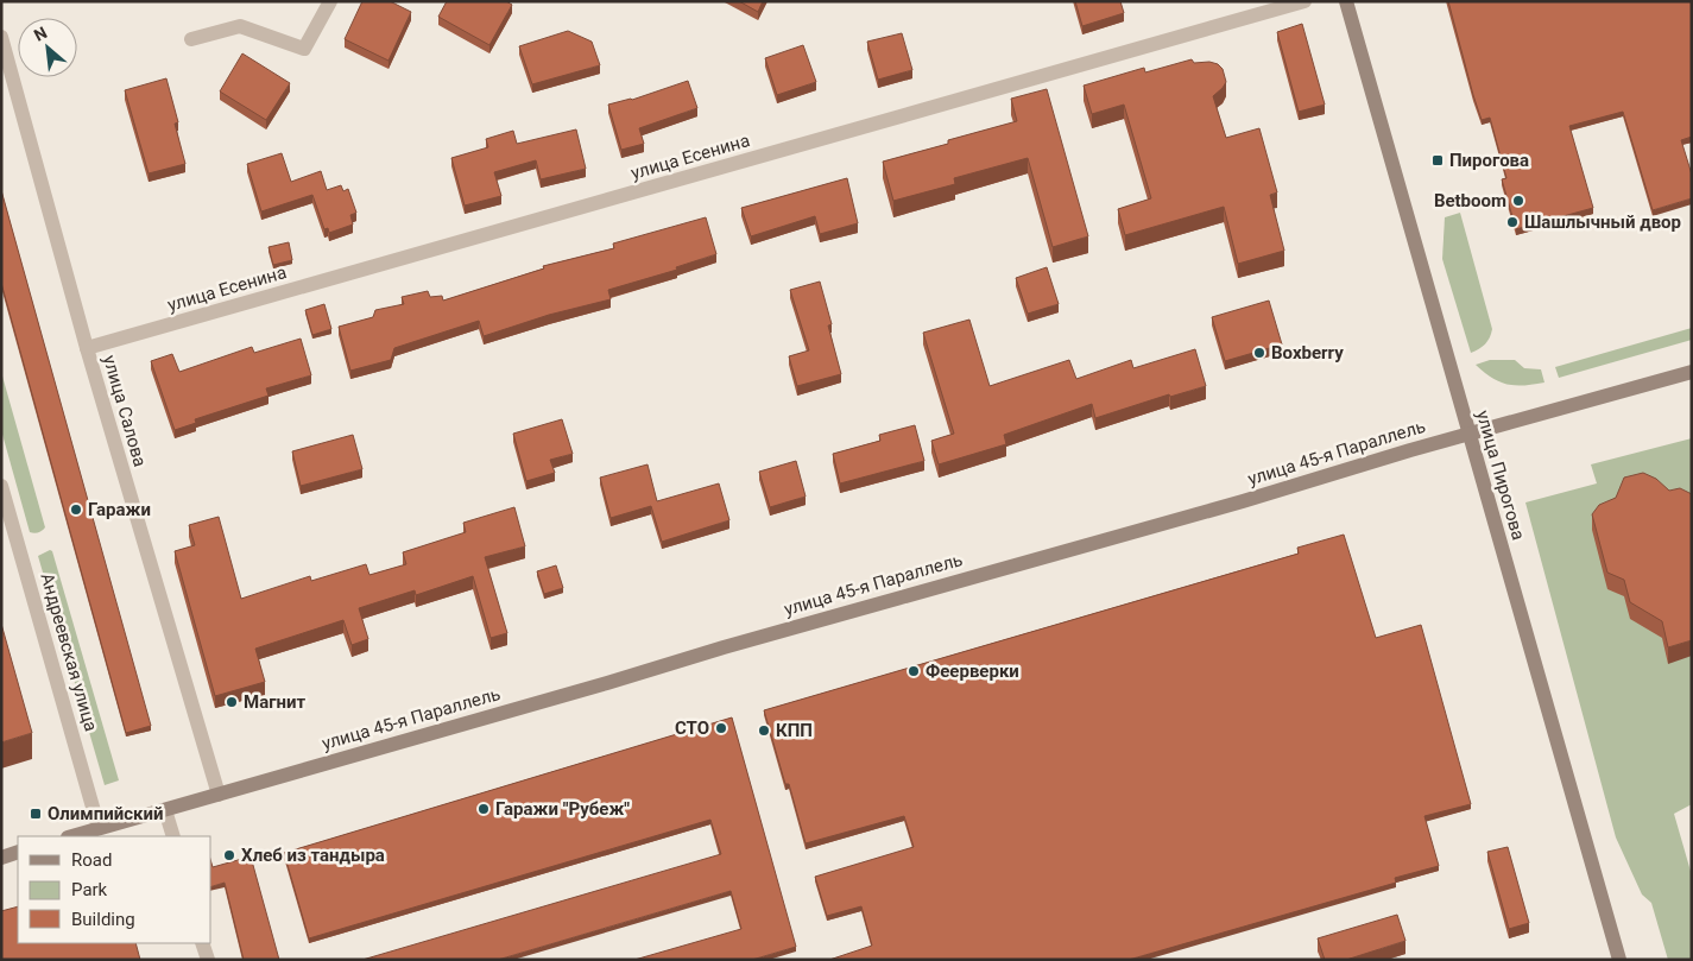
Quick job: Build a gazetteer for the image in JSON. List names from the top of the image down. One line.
{"streets":{"main road":["улица 45-я Параллель","улица Пирогова"],"street":["улица Есенина","улица Салова","Андреевская улица"]},"crossings":[["улица Есенина","улица Салова"],["улица Салова","улица 45-я Параллель"],["улица 45-я Параллель","улица Пирогова"],["улица 45-я Параллель","Андреевская улица"]],"places":{"transit":["Пирогова","Олимпийский"],"other":["Betboom","Шашлычный двор","Boxberry","Гаражи","Феерверки","Магнит","СТО","КПП","Гаражи \"Рубеж\"","Хлеб из тандыра"]},"legend":["Road","Park","Building"],"north":"top left"}
